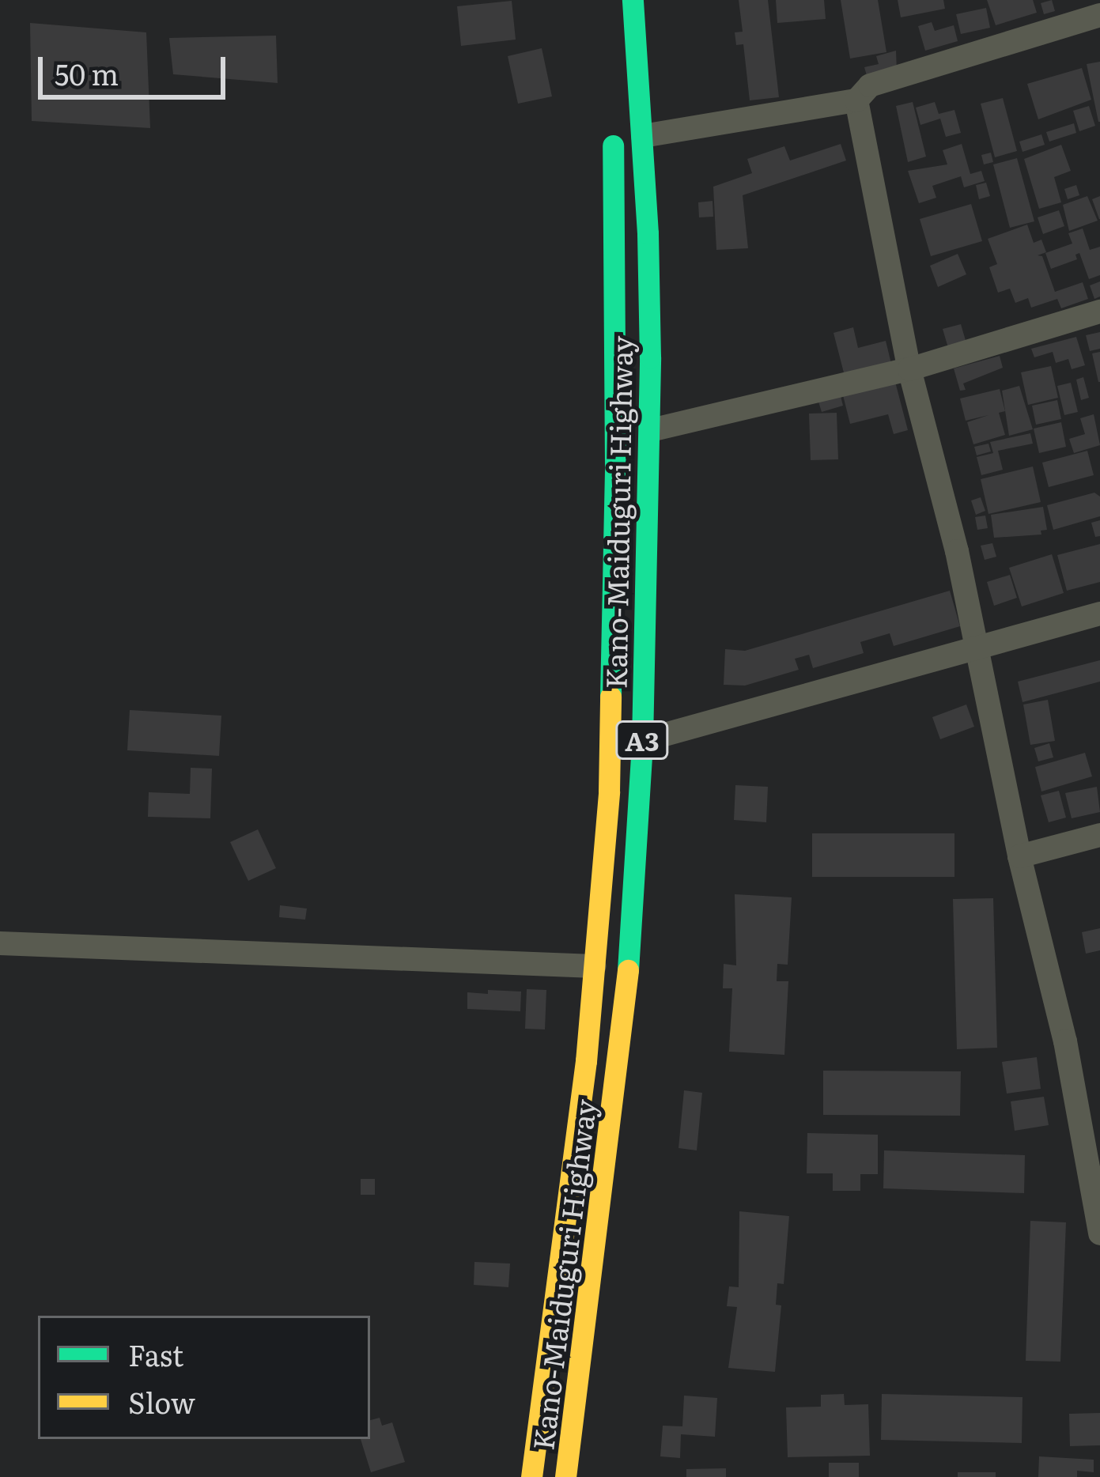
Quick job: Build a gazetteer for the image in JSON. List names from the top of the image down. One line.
{"streets":{"highway":["Kano-Maiduguri Highway","A3"]},"legend":["Fast","Slow"],"scale_bar":"50 m"}
